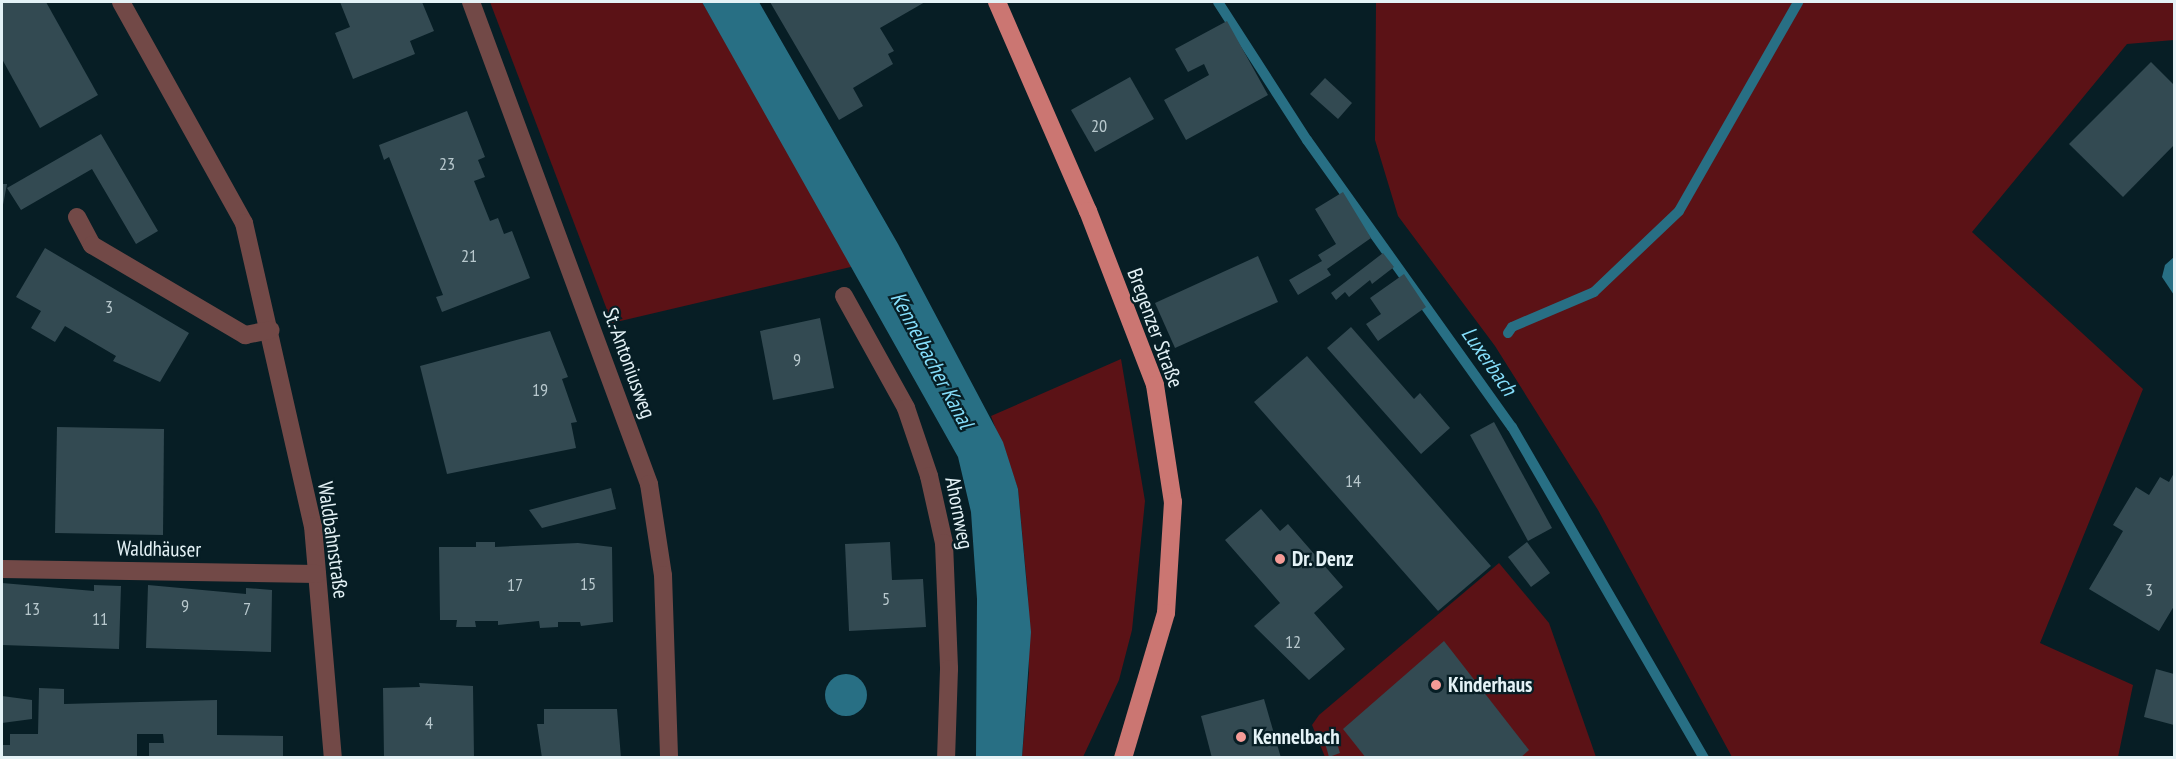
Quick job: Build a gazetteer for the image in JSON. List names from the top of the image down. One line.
{"streets":{"main road":["Bregenzer Straße"],"street":["St.-Antoniusweg","Ahornweg","Waldbahnstraße","Waldhäuser"]},"crossings":[["Waldbahnstraße","Waldhäuser"]],"water":["Kennelbacher Kanal","Luxerbach"],"places":["Dr. Denz","Kinderhaus","Kennelbach"],"house_numbers":["20","23","21","3","9","19","14","15","17","3","5","9","13","7","11","12","4"]}
